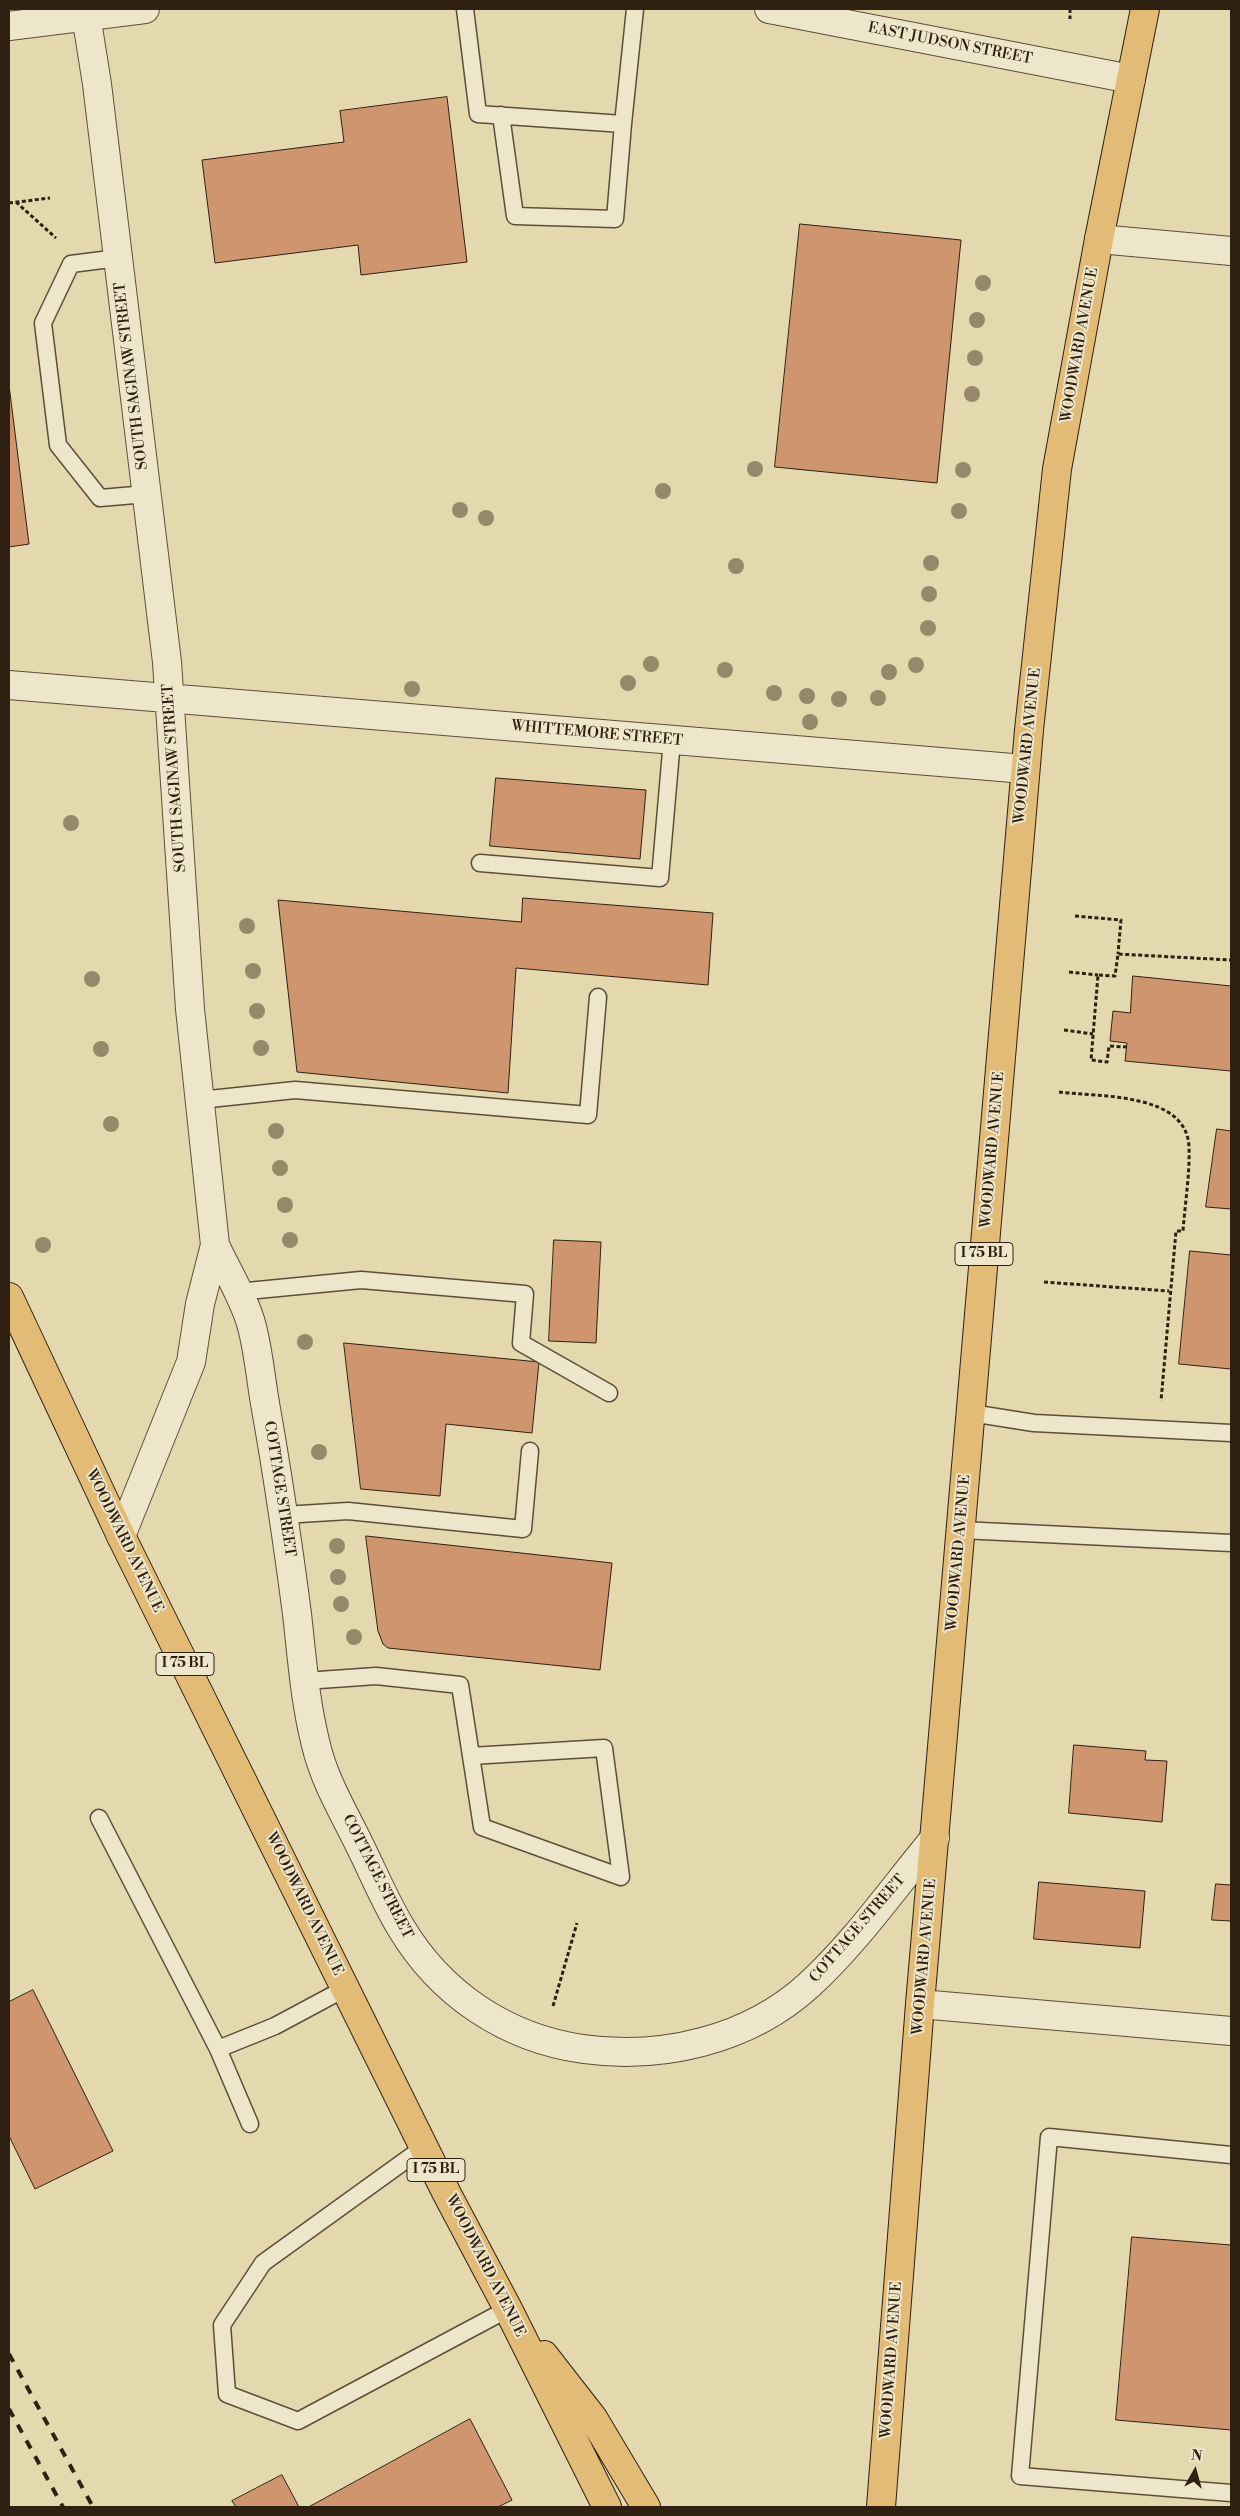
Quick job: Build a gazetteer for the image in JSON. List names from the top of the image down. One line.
{"streets":{"main road":["WOODWARD AVENUE","I 75 BL"],"street":["EAST JUDSON STREET","SOUTH SAGINAW STREET","WHITTEMORE STREET","COTTAGE STREET"]},"crossings":[["EAST JUDSON STREET","WOODWARD AVENUE"],["WOODWARD AVENUE","SOUTH SAGINAW STREET"],["WOODWARD AVENUE","WHITTEMORE STREET"],["WOODWARD AVENUE","COTTAGE STREET"],["SOUTH SAGINAW STREET","WHITTEMORE STREET"],["SOUTH SAGINAW STREET","COTTAGE STREET"]],"north":"top"}
